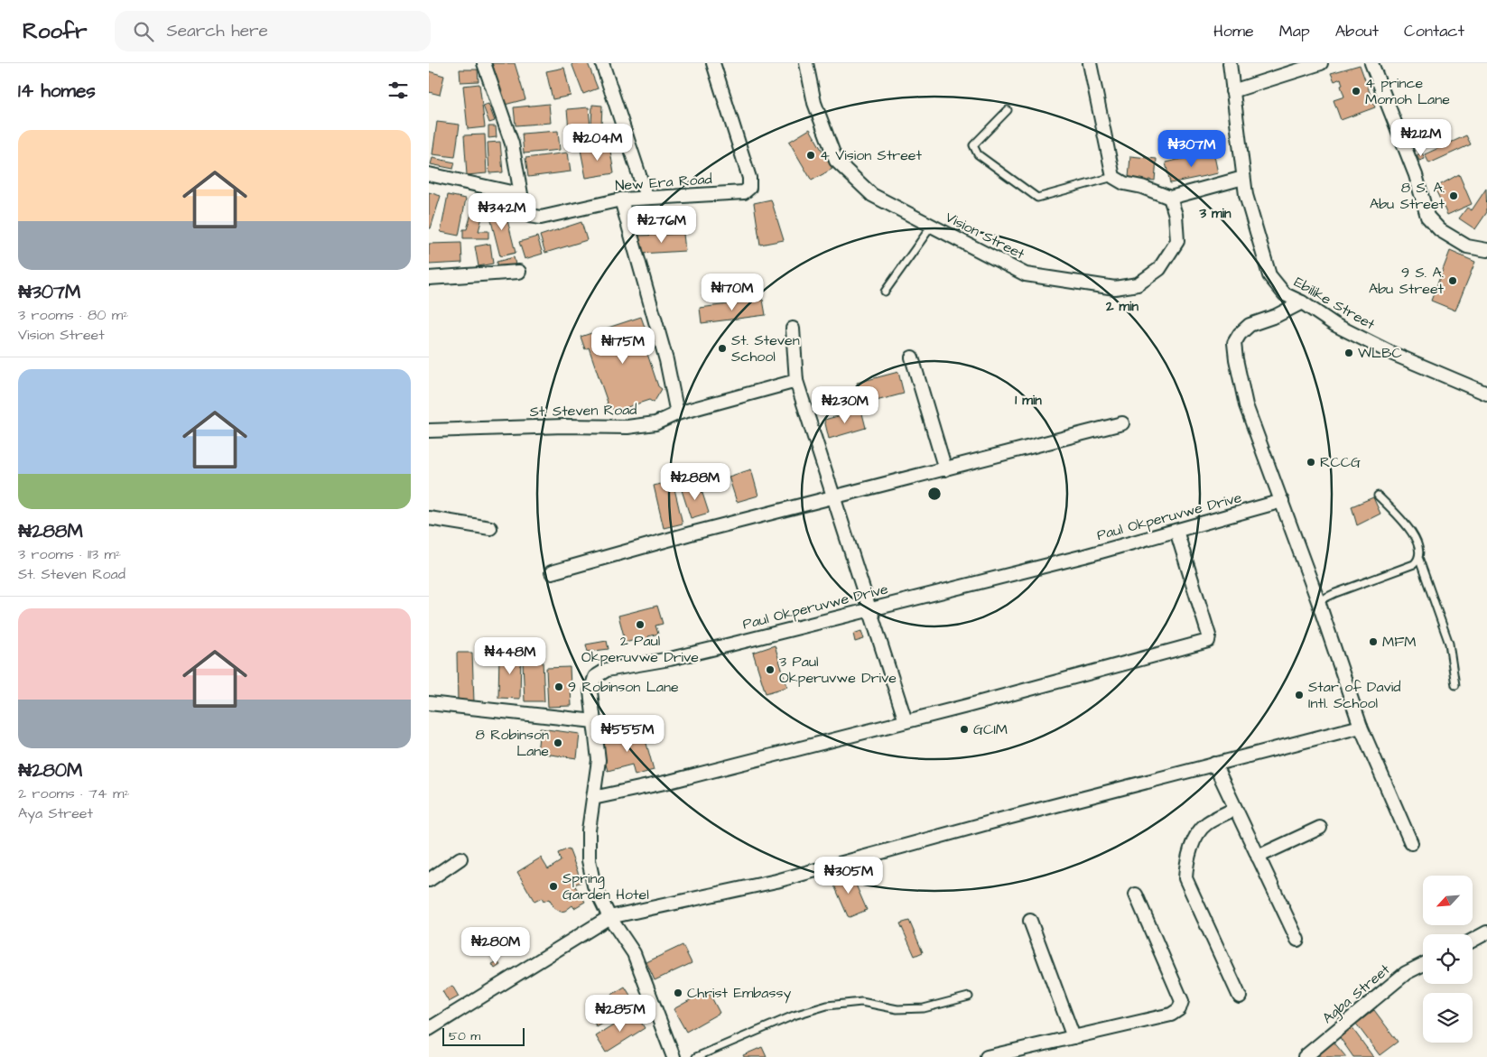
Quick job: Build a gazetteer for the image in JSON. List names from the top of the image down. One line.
{"streets":{"street":["New Era Road","Vision Street","Ebilike Street","St. Steven Road","Paul Okperuvwe Drive","Agba Street"]},"places":["4 prince Momoh Lane","4 Vision Street","8 S. A. Abu Street","9 S. A. Abu Street","St. Steven School","WLBC","RCCG","2 Paul Okperuvwe Drive","MFM","3 Paul Okperuvwe Drive","9 Robinson Lane","Star of David Intl. School","GCIM","8 Robinson Lane","Spring Garden Hotel","Christ Embassy"],"scale_bar":"50 m","north":"bottom left","page":{"header":"Roofr","search":"Search here","nav":["Home","Map","About","Contact"],"heading":"14 homes","list":[{"name":"₦307M","note":"3 rooms · 80 m² · Vision Street"},{"name":"₦288M","note":"3 rooms · 113 m² · St. Steven Road"},{"name":"₦280M","note":"2 rooms · 74 m² · Aya Street"}],"price":["₦212M","₦204M","₦307M","₦342M","₦276M","₦170M","₦175M","₦230M","₦288M","₦448M","₦555M","₦305M","₦280M","₦285M"],"scale":"50 m"},"rings":["3 min","2 min","1 min"]}
